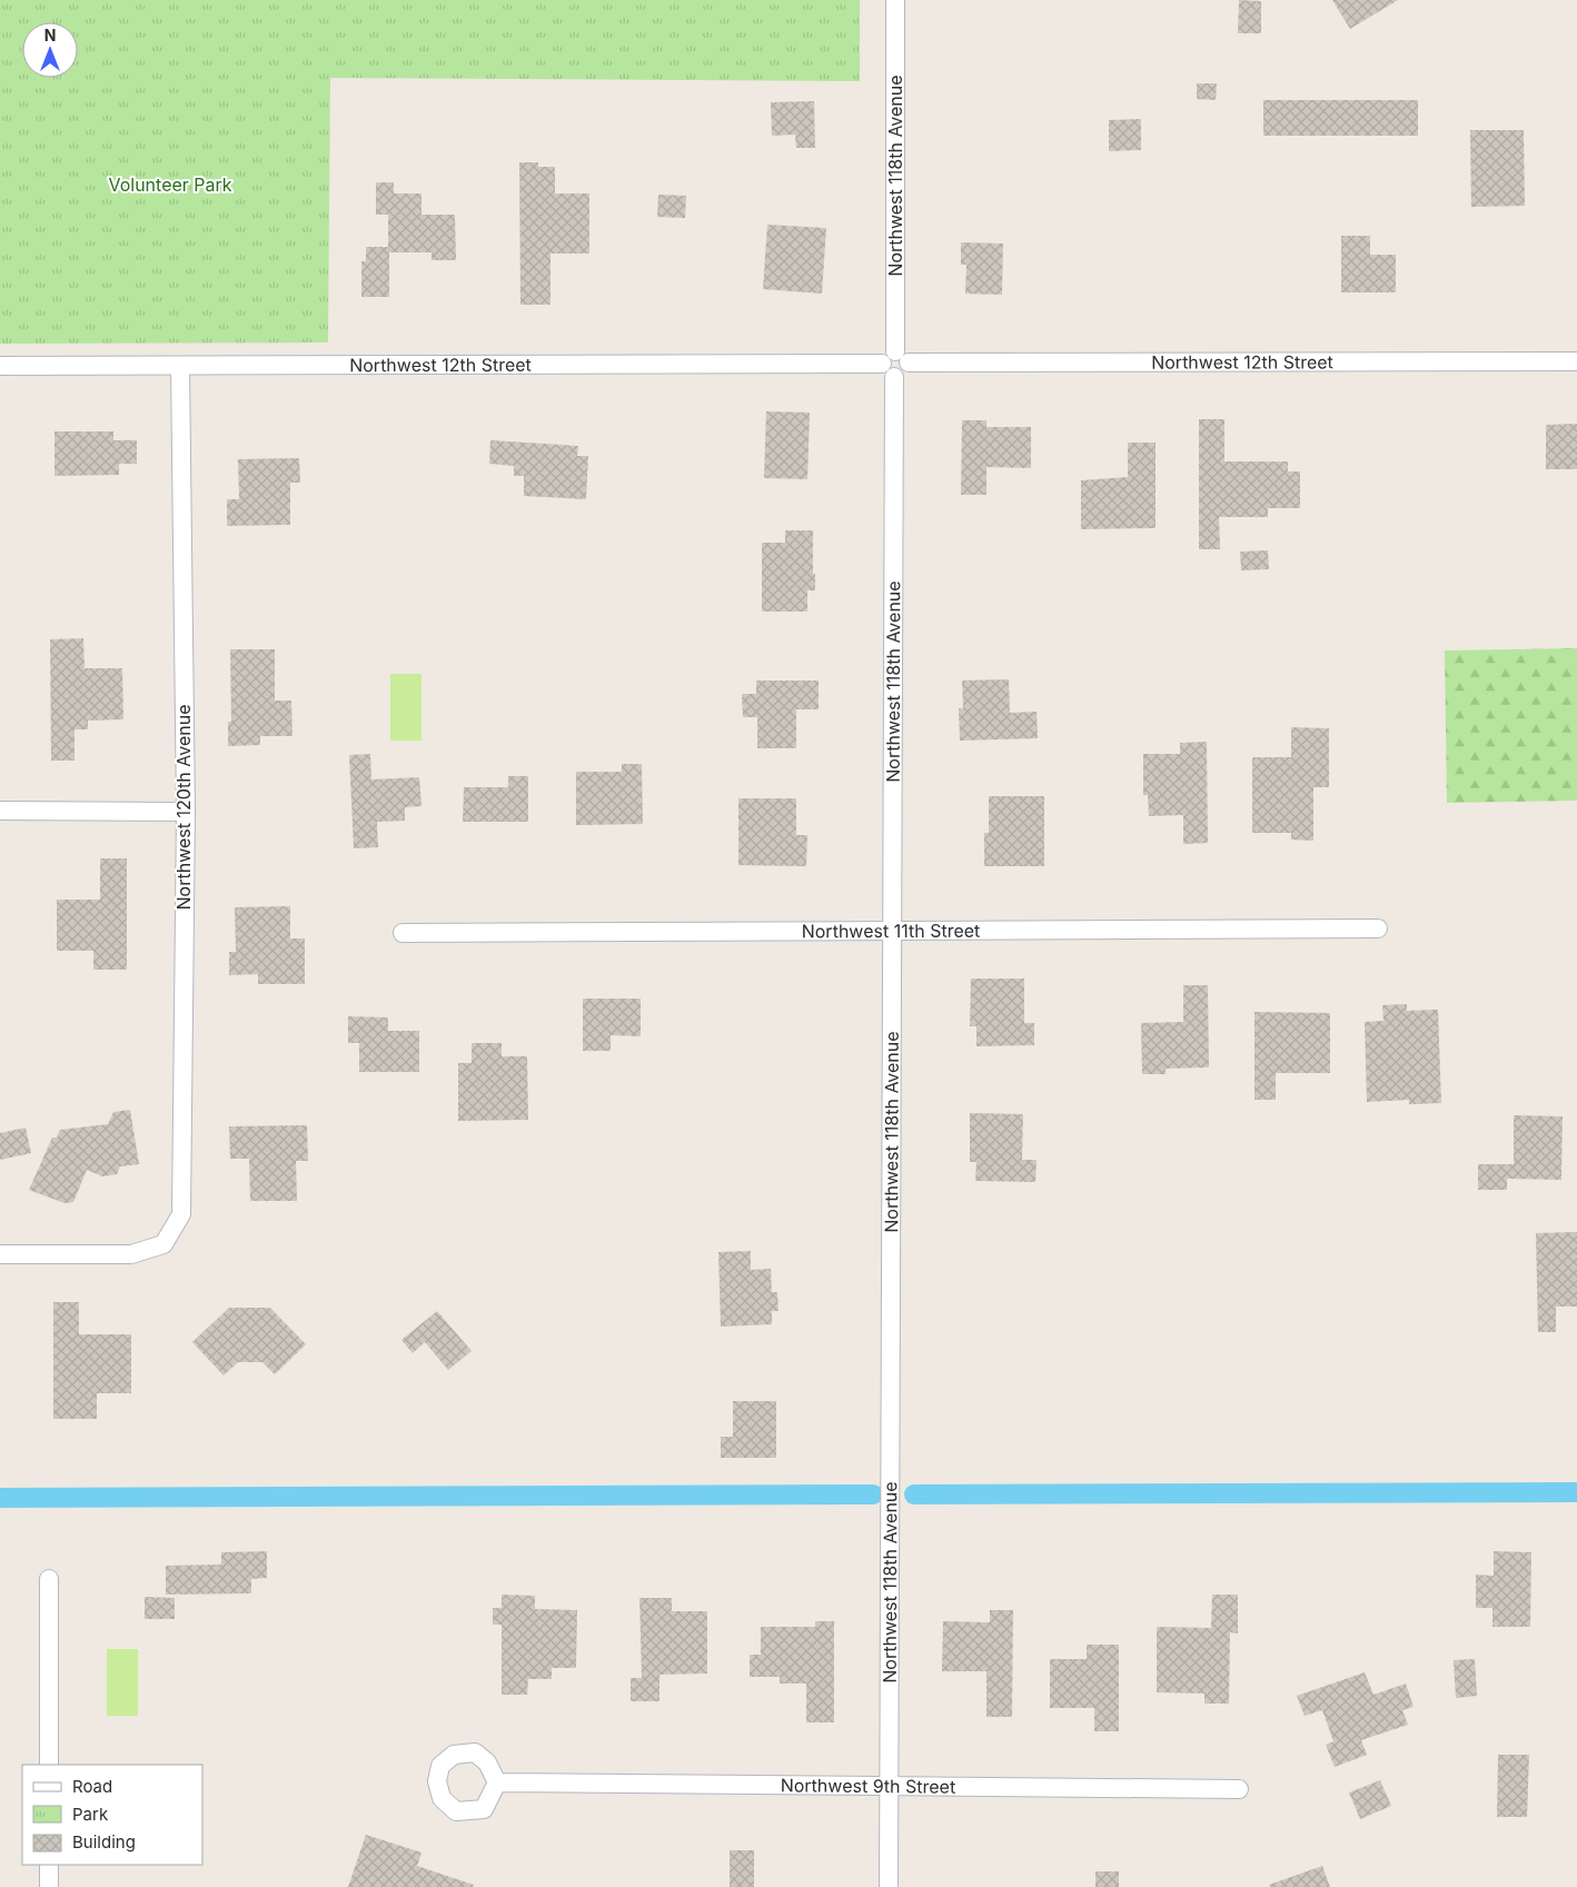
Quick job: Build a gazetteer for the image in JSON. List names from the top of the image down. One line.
{"streets":{"street":["Northwest 118th Avenue","Northwest 12th Street","Northwest 120th Avenue","Northwest 11th Street","Northwest 9th Street"]},"crossings":[["Northwest 118th Avenue","Northwest 12th Street"],["Northwest 118th Avenue","Northwest 11th Street"],["Northwest 118th Avenue","Northwest 9th Street"],["Northwest 12th Street","Northwest 120th Avenue"]],"parks":["Volunteer Park"],"legend":["Road","Park","Building"],"north":"top"}
